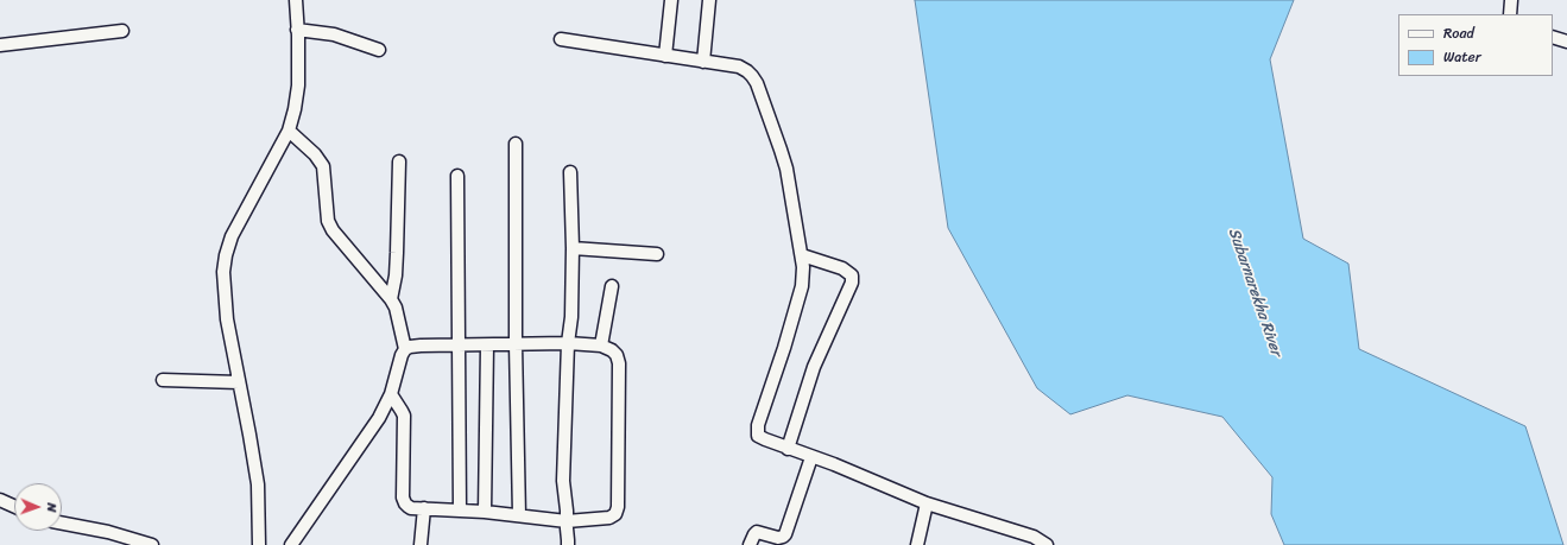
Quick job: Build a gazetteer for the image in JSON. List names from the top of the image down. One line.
{"water":["Subarnarekha River"],"legend":["Road","Water"],"north":"right"}
